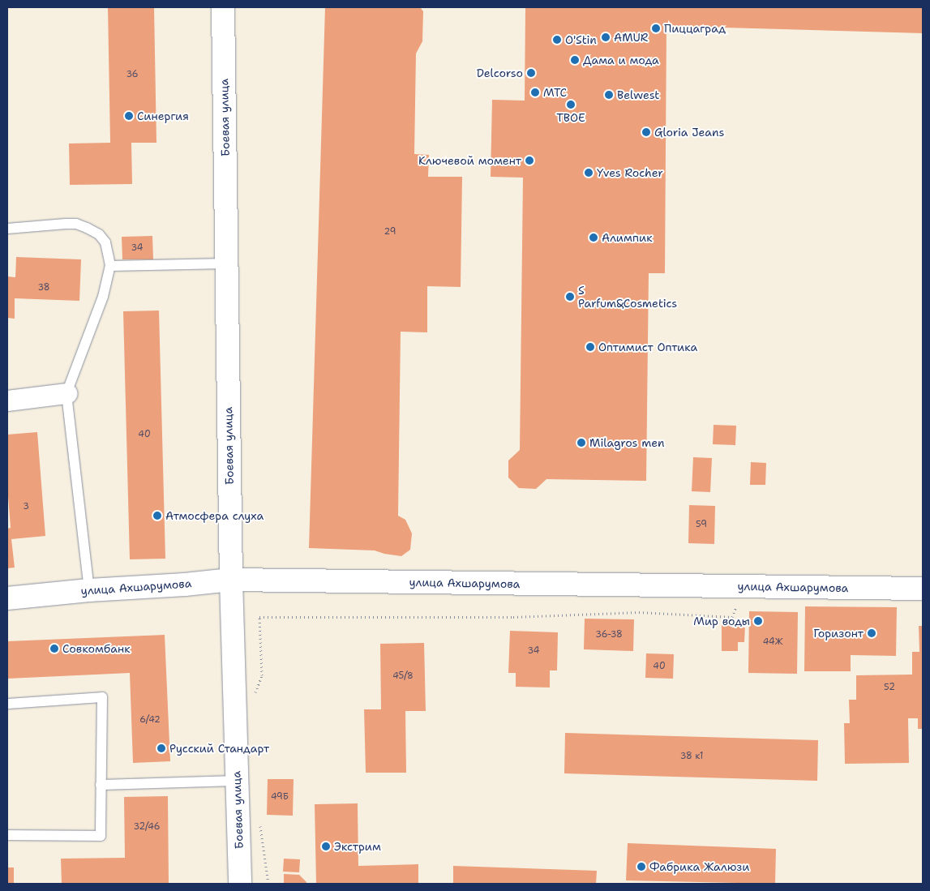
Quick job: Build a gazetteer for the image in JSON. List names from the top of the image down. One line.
{"streets":{"street":["Боевая улица","улица Ахшарумова"]},"crossings":[["Боевая улица","улица Ахшарумова"]],"places":["Пиццаград","AMUR","O'Stin","Дама и мода","Delcorso","МТС","Belwest","ТВОЕ","Синергия","Gloria Jeans","Ключевой момент","Yves Rocher","Алимпик","S Parfum&Cosmetics","Оптимист Оптика","Milagros men","Атмосфера слуха","Мир воды","Горизонт","Совкомбанк","Русский Стандарт","Экстрим","Фабрика Жалюзи"],"house_numbers":["36","29","34","38","40","3","59","36-38","44Ж","34","40","45/8","52","6/42","38 к1","49Б","32/46"]}
